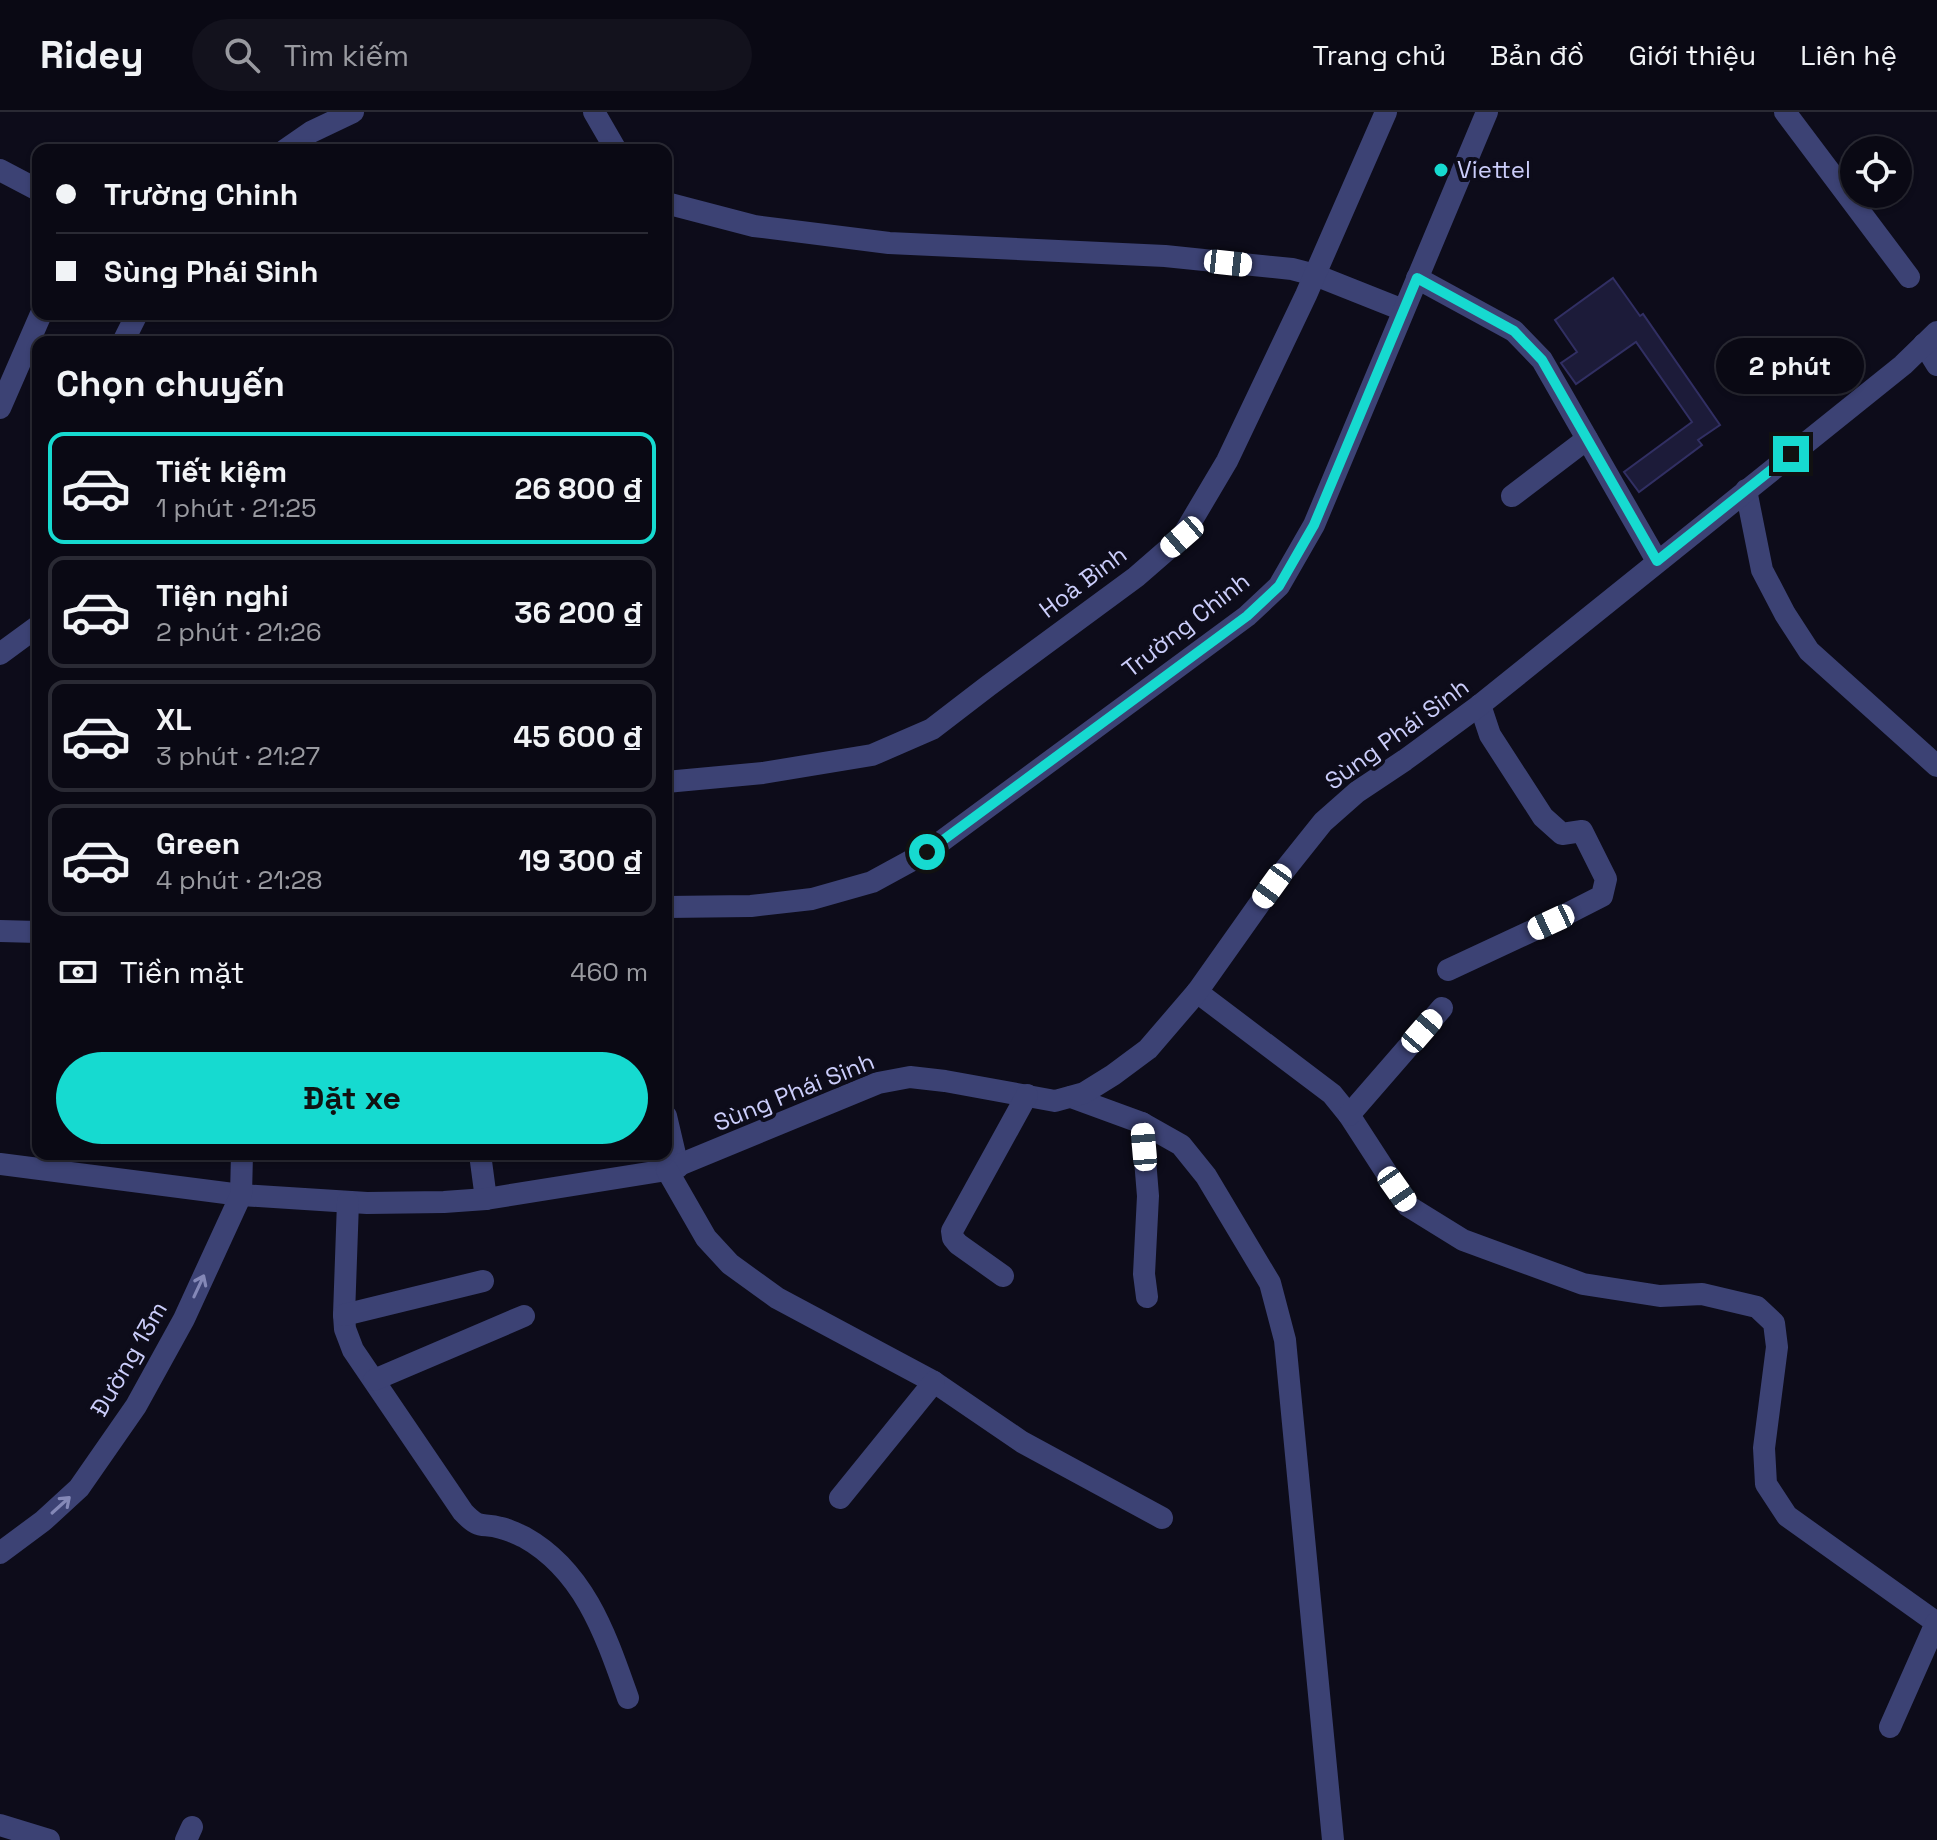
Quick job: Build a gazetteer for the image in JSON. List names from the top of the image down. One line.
{"streets":{"street":["Hoà Bình","Trường Chinh","Sùng Phái Sinh","Đường 13m"]},"crossings":[["Sùng Phái Sinh","Đường 13m"]],"one_way":["Đường 13m"],"places":["Viettel"],"page":{"header":"Ridey","search":"Tìm kiếm","nav":["Trang chủ","Bản đồ","Giới thiệu","Liên hệ"],"banner":["Trường Chinh","Sùng Phái Sinh"],"heading":"Chọn chuyến","bubble":"2 phút","list":[{"name":"Tiết kiệm","note":"1 phút · 21:25","value":"26 800 ₫"},{"name":"Tiện nghi","note":"2 phút · 21:26","value":"36 200 ₫"},{"name":"XL","note":"3 phút · 21:27","value":"45 600 ₫"},{"name":"Green","note":"4 phút · 21:28","value":"19 300 ₫"}],"pay":["Tiền mặt","460 m"],"buttons":"Đặt xe"}}
